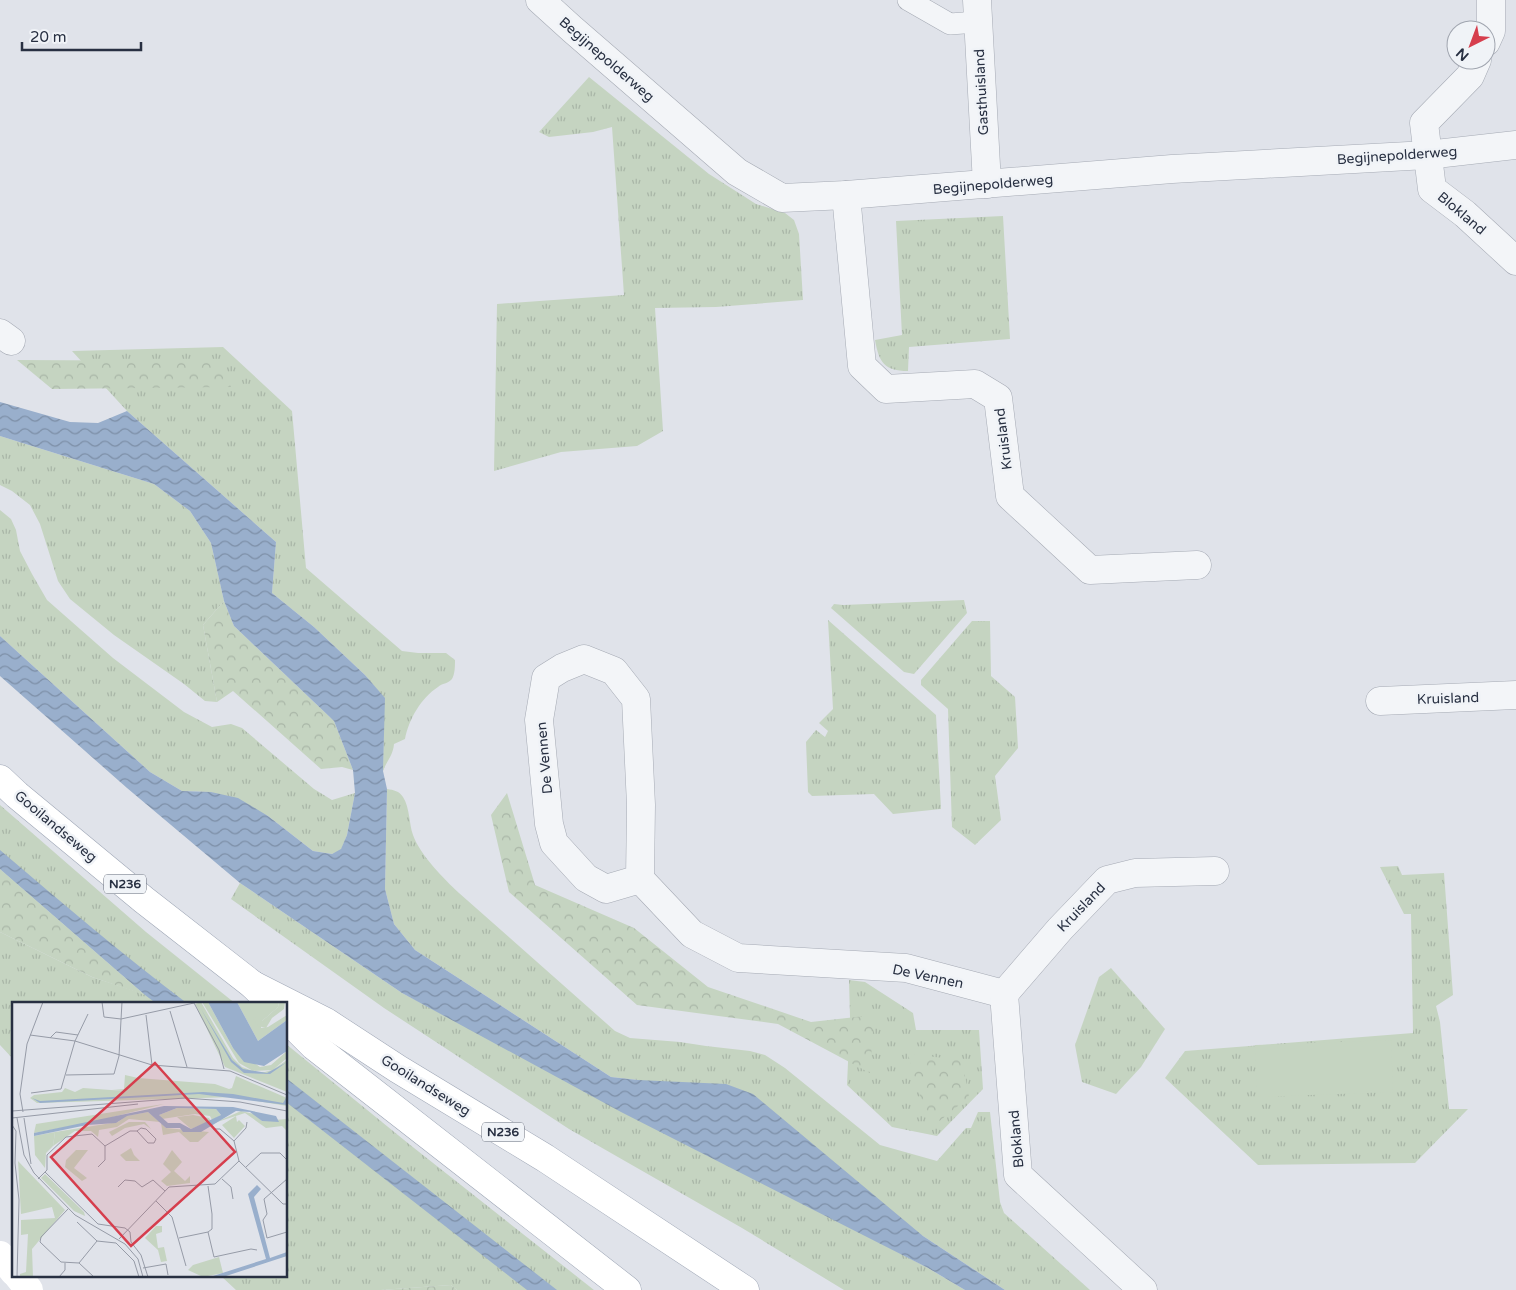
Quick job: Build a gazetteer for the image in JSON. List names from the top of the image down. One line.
{"streets":{"main road":["Gooilandseweg","N236"],"street":["Begijnepolderweg","Gasthuisland","Blokland","Kruisland","De Vennen"]},"crossings":[["Begijnepolderweg","Gasthuisland"],["Begijnepolderweg","Blokland"],["Begijnepolderweg","Kruisland"],["Blokland","Kruisland"],["Blokland","De Vennen"],["Kruisland","De Vennen"]],"scale_bar":"20 m","north":"bottom left"}
